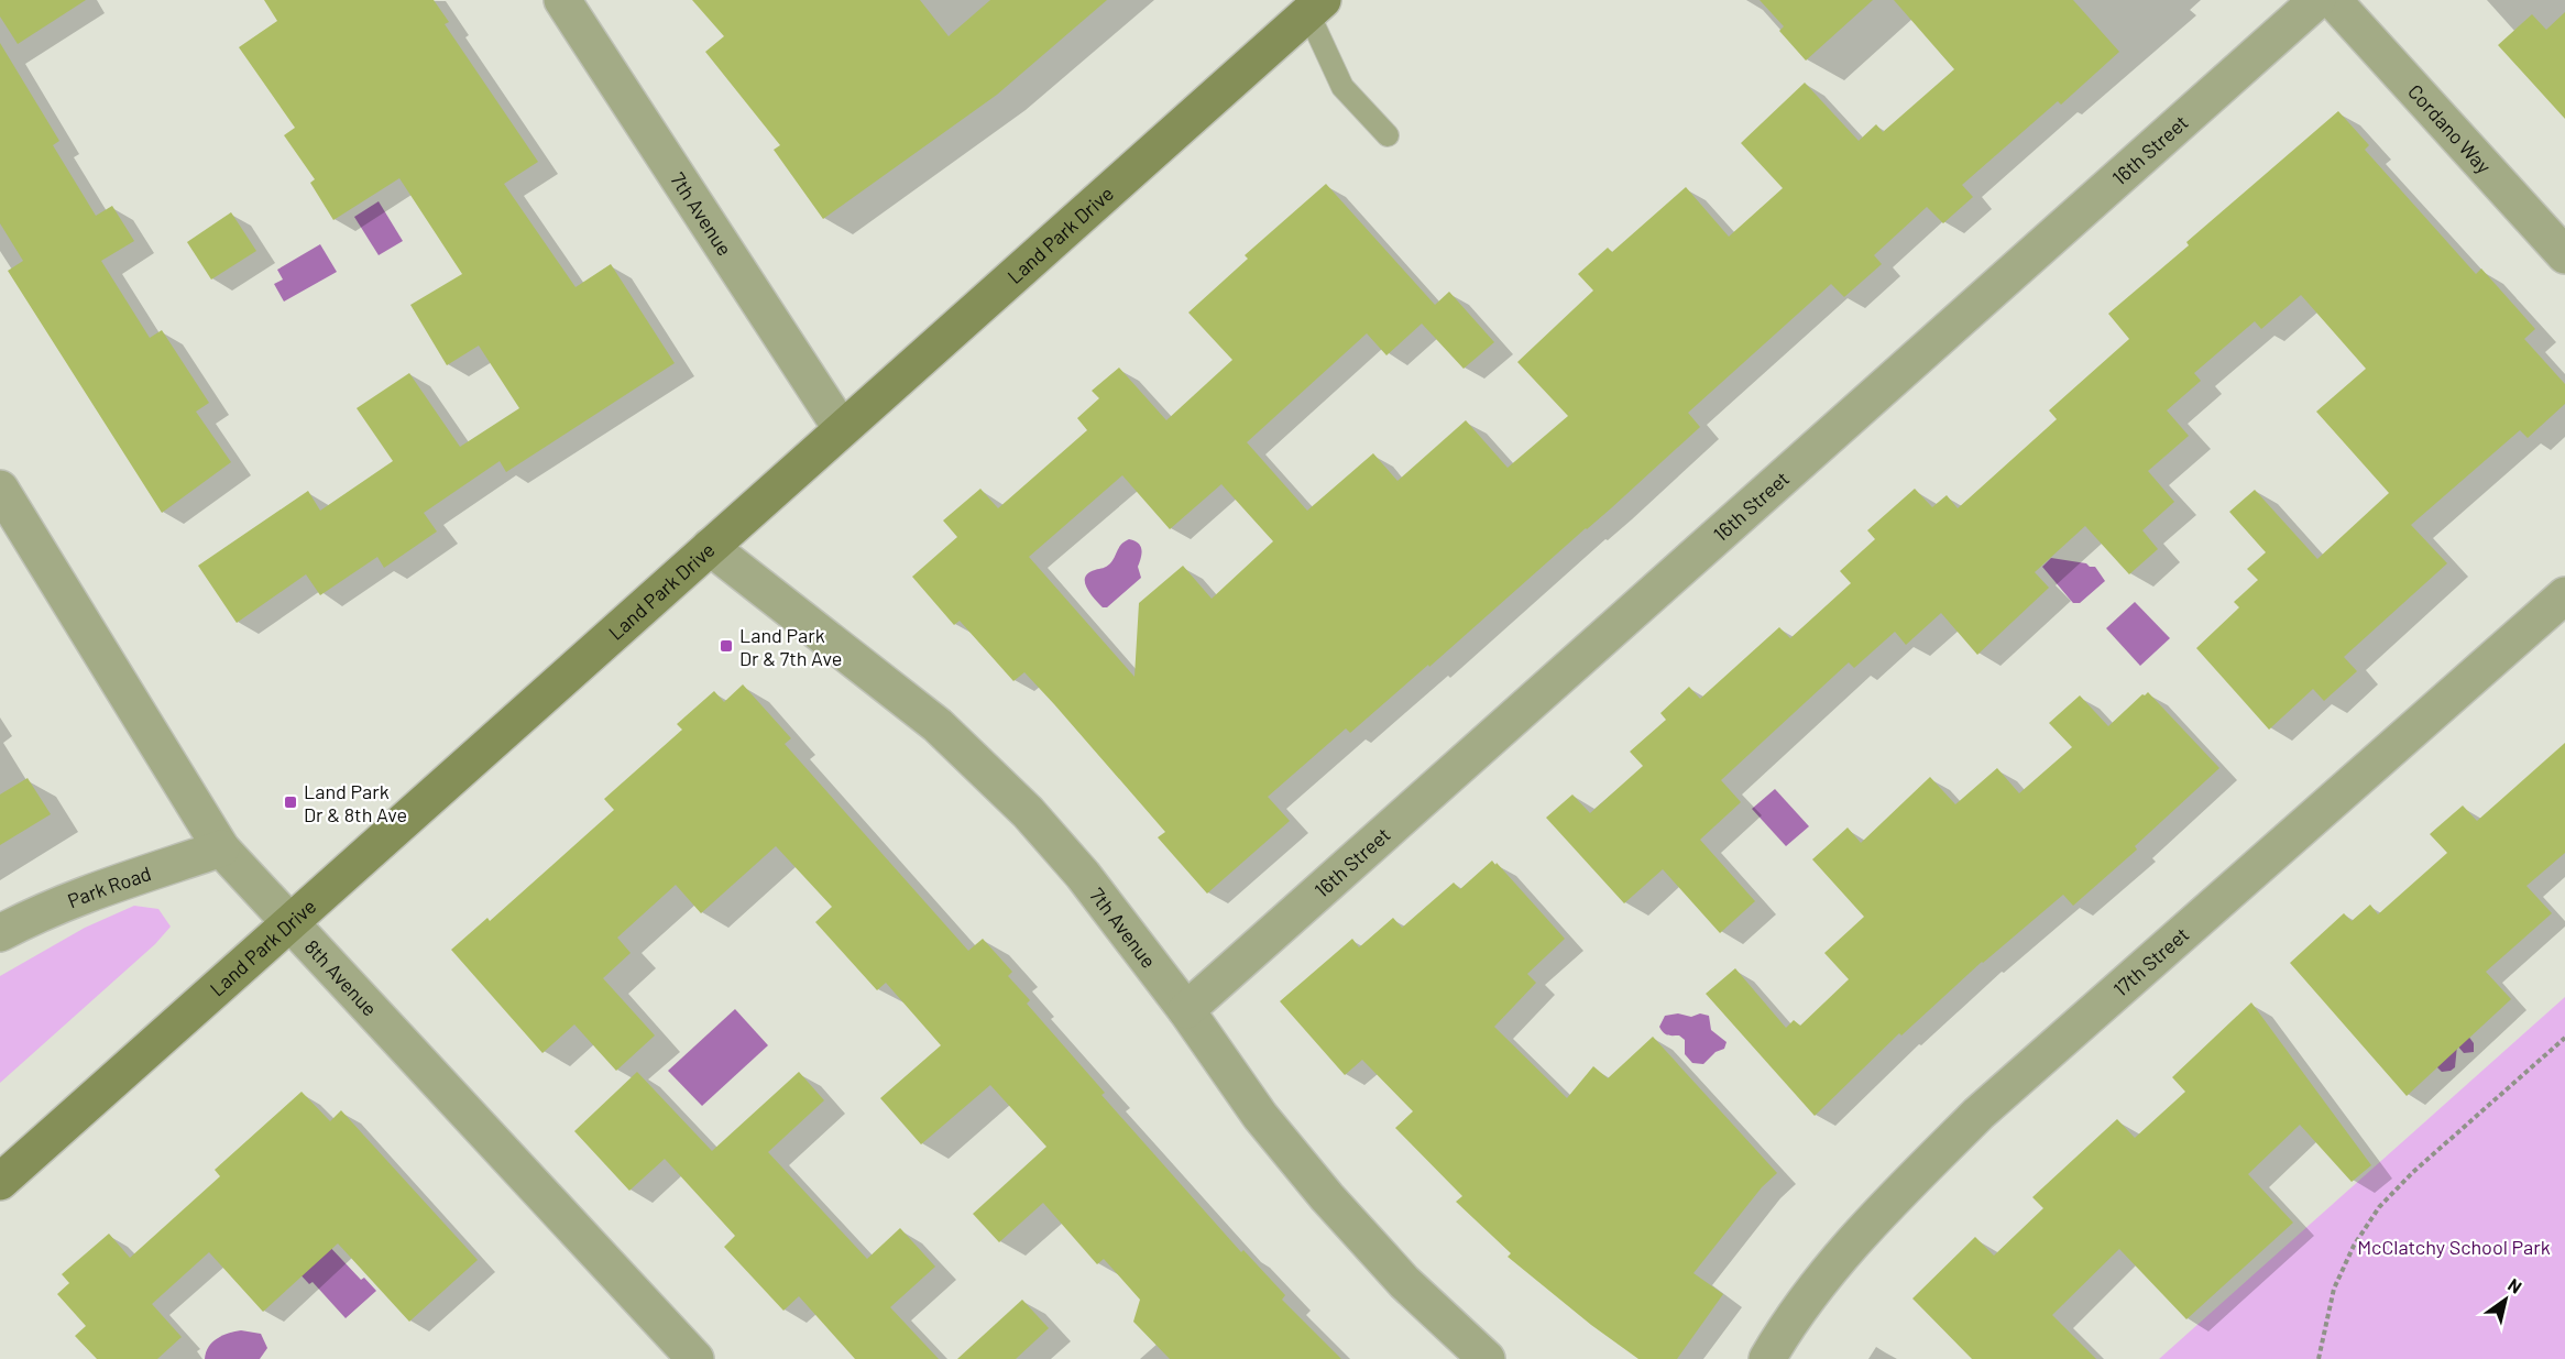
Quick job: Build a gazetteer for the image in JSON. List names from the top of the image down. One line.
{"streets":{"main road":["Land Park Drive"],"street":["Cordano Way","16th Street","7th Avenue","Park Road","17th Street","8th Avenue"]},"crossings":[["16th Street","7th Avenue"],["7th Avenue","Land Park Drive"],["Land Park Drive","8th Avenue"],["Park Road","8th Avenue"]],"parks":["McClatchy School Park"],"places":{"transit":["Land Park Dr & 7th Ave","Land Park Dr & 8th Ave"]},"north":"top right"}
